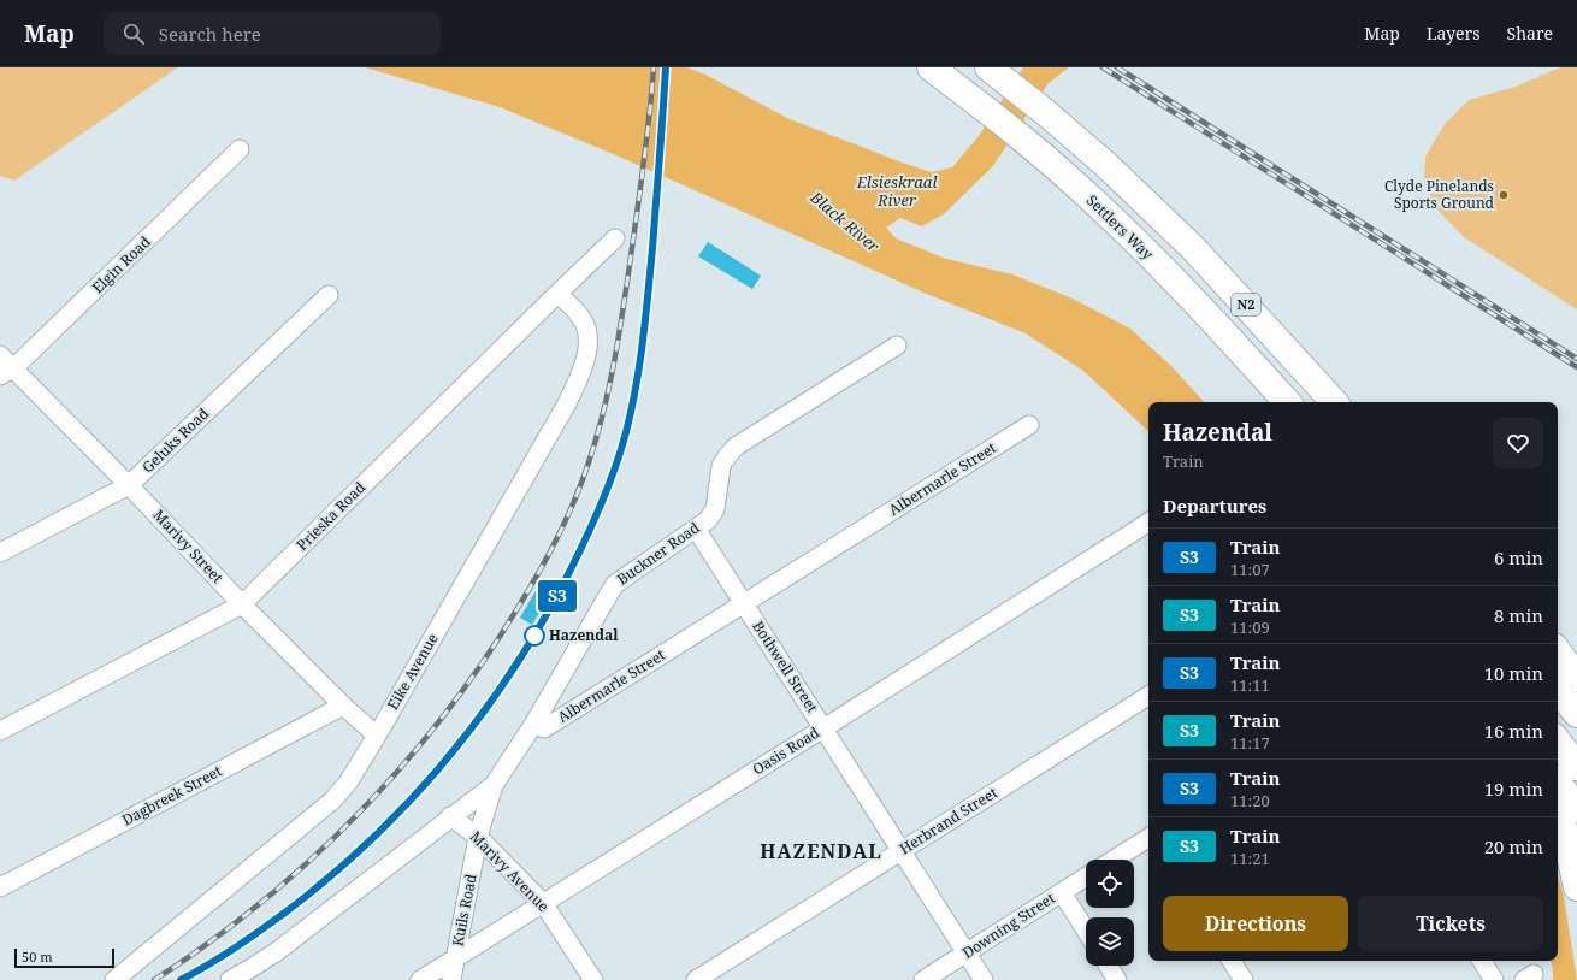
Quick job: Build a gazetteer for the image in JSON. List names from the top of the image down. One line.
{"streets":{"highway":["Settlers Way","N2"],"street":["Elgin Road","Geluks Road","Albermarle Street","Prieska Road","Marivy Street","Buckner Road","Bothwell Street","Eike Avenue","Oasis Road","Dagbreek Street","Herbrand Street","Marivy Avenue","Kuils Road","Downing Street"]},"crossings":[["Elgin Road","Marivy Street"],["Geluks Road","Marivy Street"],["Albermarle Street","Buckner Road"],["Albermarle Street","Bothwell Street"],["Prieska Road","Marivy Street"],["Prieska Road","Eike Avenue"],["Marivy Street","Eike Avenue"],["Marivy Street","Dagbreek Street"],["Buckner Road","Bothwell Street"],["Bothwell Street","Oasis Road"],["Bothwell Street","Herbrand Street"],["Bothwell Street","Downing Street"],["Oasis Road","Marivy Avenue"],["Oasis Road","Kuils Road"],["Marivy Avenue","Kuils Road"]],"districts":["HAZENDAL"],"water":["Elsieskraal River","Black River"],"places":["Clyde Pinelands Sports Ground","Hazendal"],"scale_bar":"50 m","page":{"header":"Map","search":"Search here","nav":["Map","Layers","Share"],"on_map":"S3","heading":[["Hazendal","Train"],"Departures"],"list":[{"mark":"S3","name":"Train","note":"11:07","value":"6 min"},{"mark":"S3","name":"Train","note":"11:09","value":"8 min"},{"mark":"S3","name":"Train","note":"11:11","value":"10 min"},{"mark":"S3","name":"Train","note":"11:17","value":"16 min"},{"mark":"S3","name":"Train","note":"11:20","value":"19 min"},{"mark":"S3","name":"Train","note":"11:21","value":"20 min"}],"buttons":["Directions","Tickets"],"scale":"50 m"}}
